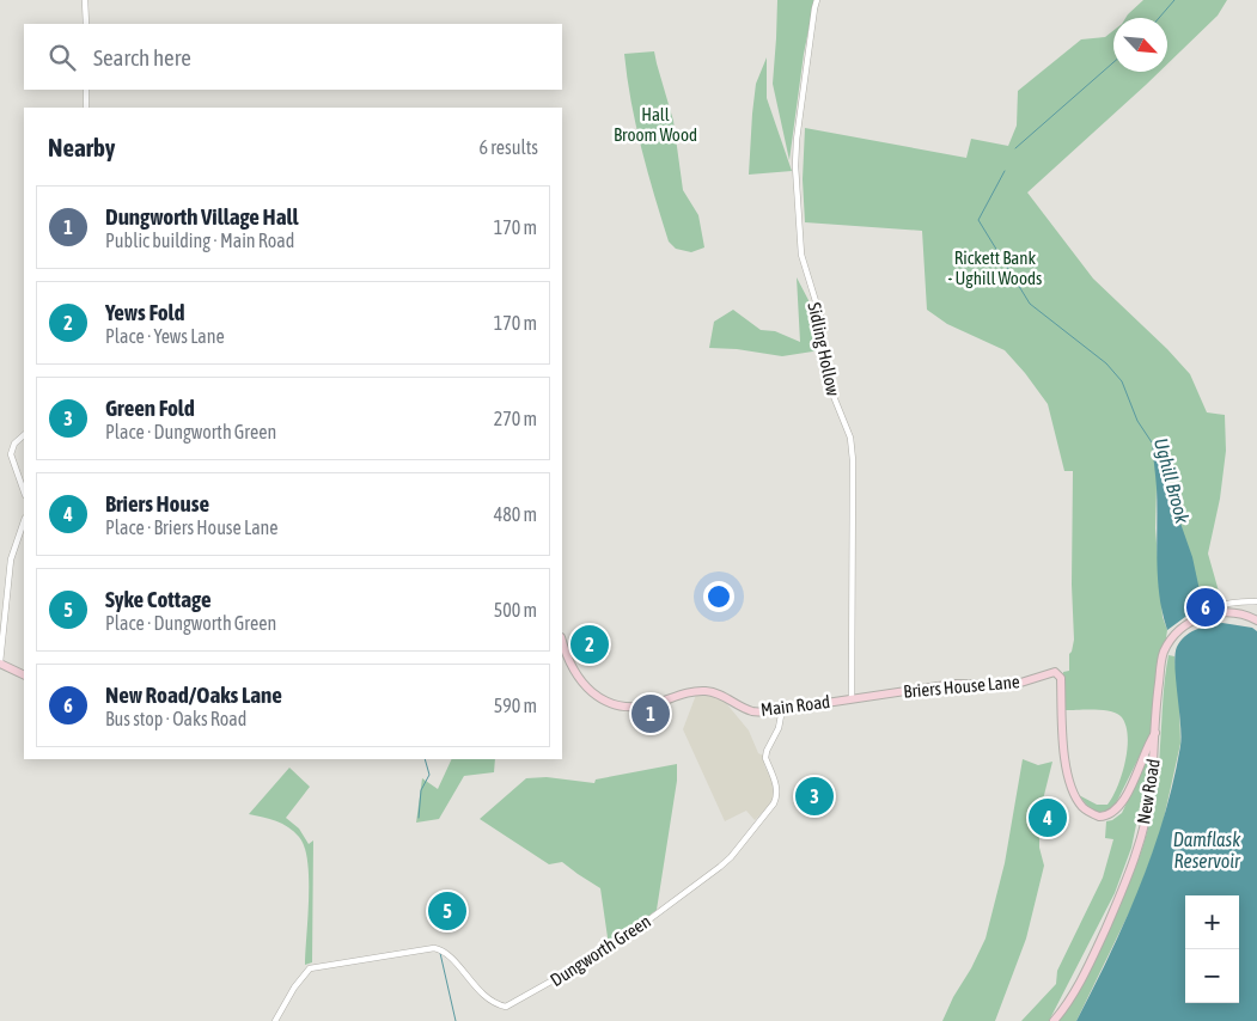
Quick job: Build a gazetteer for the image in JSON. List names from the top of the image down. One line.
{"streets":{"main road":["Briers House Lane","Main Road","New Road"],"street":["Sidling Hollow","Dungworth Green"]},"crossings":[["Sidling Hollow","Briers House Lane"],["Sidling Hollow","Main Road"],["Briers House Lane","Main Road"],["Briers House Lane","New Road"],["Main Road","Dungworth Green"]],"water":["Ughill Brook","Damflask Reservoir"],"parks":["Hall Broom Wood","Rickett Bank - Ughill Woods"],"north":"bottom right","page":{"search":"Search here","heading":["Nearby","6 results"],"list":[{"mark":"1","name":"Dungworth Village Hall","note":"Public building · Main Road","value":"170 m"},{"mark":"2","name":"Yews Fold","note":"Place · Yews Lane","value":"170 m"},{"mark":"3","name":"Green Fold","note":"Place · Dungworth Green","value":"270 m"},{"mark":"4","name":"Briers House","note":"Place · Briers House Lane","value":"480 m"},{"mark":"5","name":"Syke Cottage","note":"Place · Dungworth Green","value":"500 m"},{"mark":"6","name":"New Road/Oaks Lane","note":"Bus stop · Oaks Road","value":"590 m"}],"pins":["6","2","1","3","4","5"],"map_buttons":["+","−"]}}
